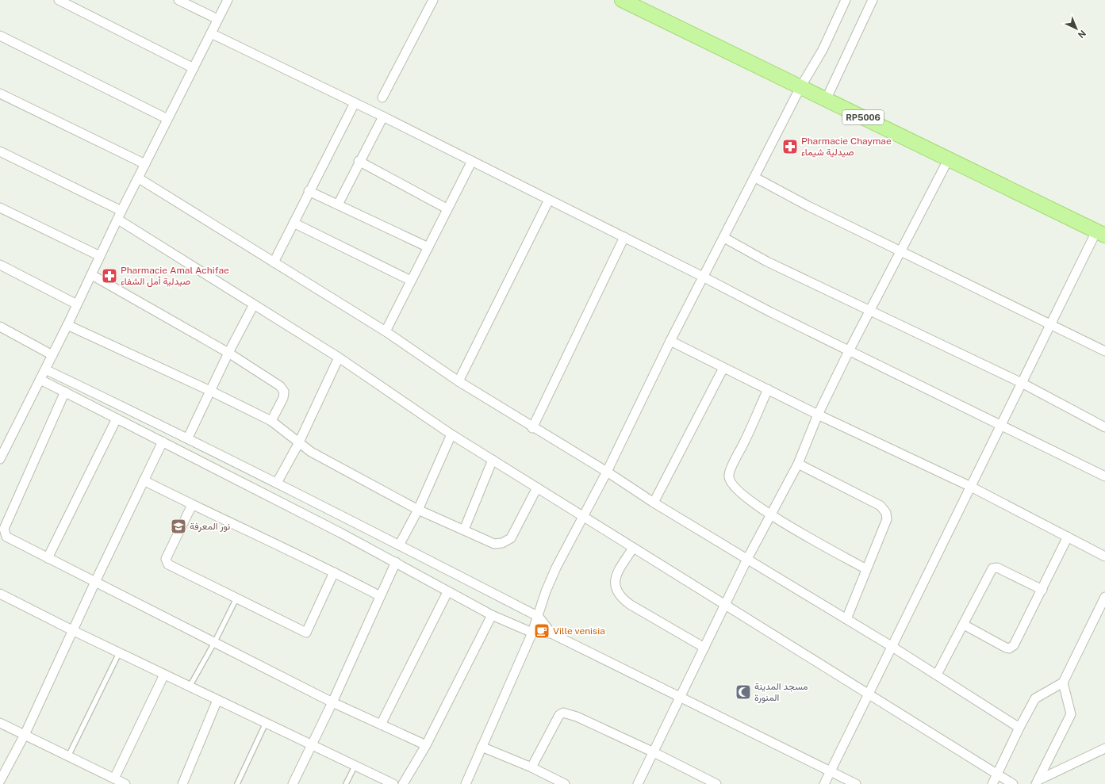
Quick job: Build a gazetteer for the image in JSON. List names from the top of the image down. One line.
{"streets":{"main road":["RP5006"]},"places":{"pharmacy":["Pharmacie Chaymae صيدلية شيماء","Pharmacie Amal Achifae صيدلية أمل الشفاء"],"school or university":["نور المعرفة"],"cafe":["Ville venisia"],"mosque":["مسجد المدينة المنورة"]},"north":"bottom right"}
